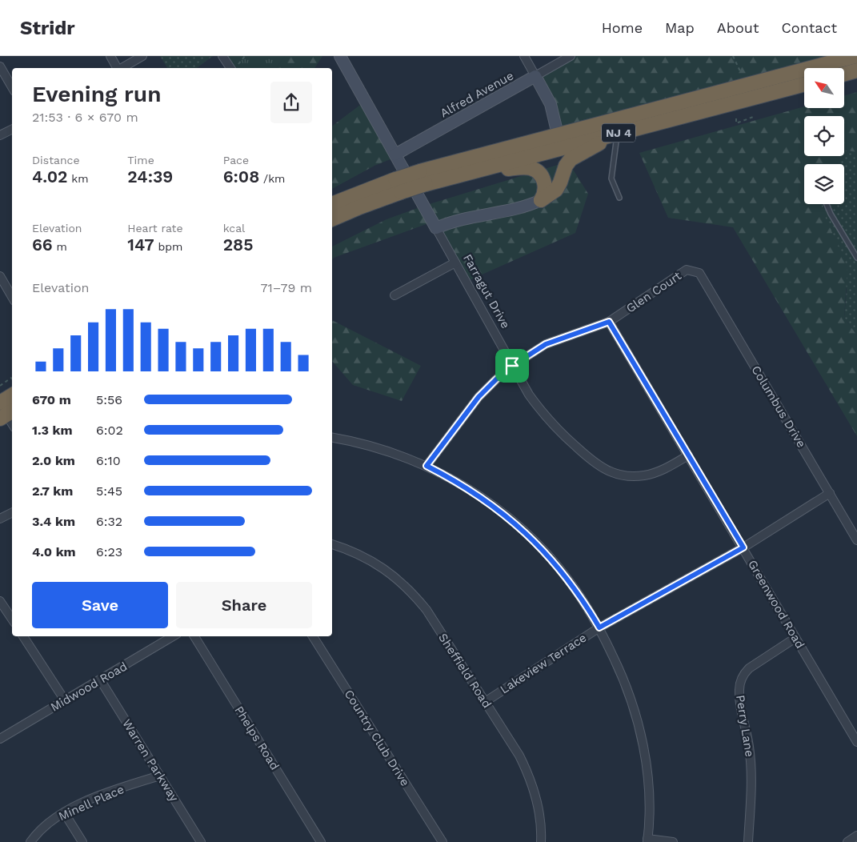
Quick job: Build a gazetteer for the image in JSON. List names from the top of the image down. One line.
{"streets":{"highway":["NJ 4"],"street":["Alfred Avenue","Farragut Drive","Glen Court","Columbus Drive","Greenwood Road","Lakeview Terrace","Sheffield Road","Midwood Road","Perry Lane","Phelps Road","Country Club Drive","Warren Parkway","Minell Place"]},"crossings":[["Alfred Avenue","Farragut Drive"],["Farragut Drive","Glen Court"],["Farragut Drive","Greenwood Road"],["Glen Court","Columbus Drive"],["Glen Court","Greenwood Road"],["Columbus Drive","Lakeview Terrace"],["Greenwood Road","Lakeview Terrace"],["Greenwood Road","Perry Lane"],["Lakeview Terrace","Sheffield Road"],["Midwood Road","Warren Parkway"],["Warren Parkway","Minell Place"]],"north":"top left","page":{"header":"Stridr","nav":["Home","Map","About","Contact"],"heading":["Evening run","21:53 · 6 × 670 m"],"stats":[["Distance","4.02 km"],["Time","24:39"],["Pace","6:08 /km"],["Elevation","66 m"],["Heart rate","147 bpm"],["kcal","285"]],"chart":["Elevation","71–79 m"],"list":[{"name":"670 m","note":"5:56"},{"name":"1.3 km","note":"6:02"},{"name":"2.0 km","note":"6:10"},{"name":"2.7 km","note":"5:45"},{"name":"3.4 km","note":"6:32"},{"name":"4.0 km","note":"6:23"}],"buttons":["Save","Share"]}}
